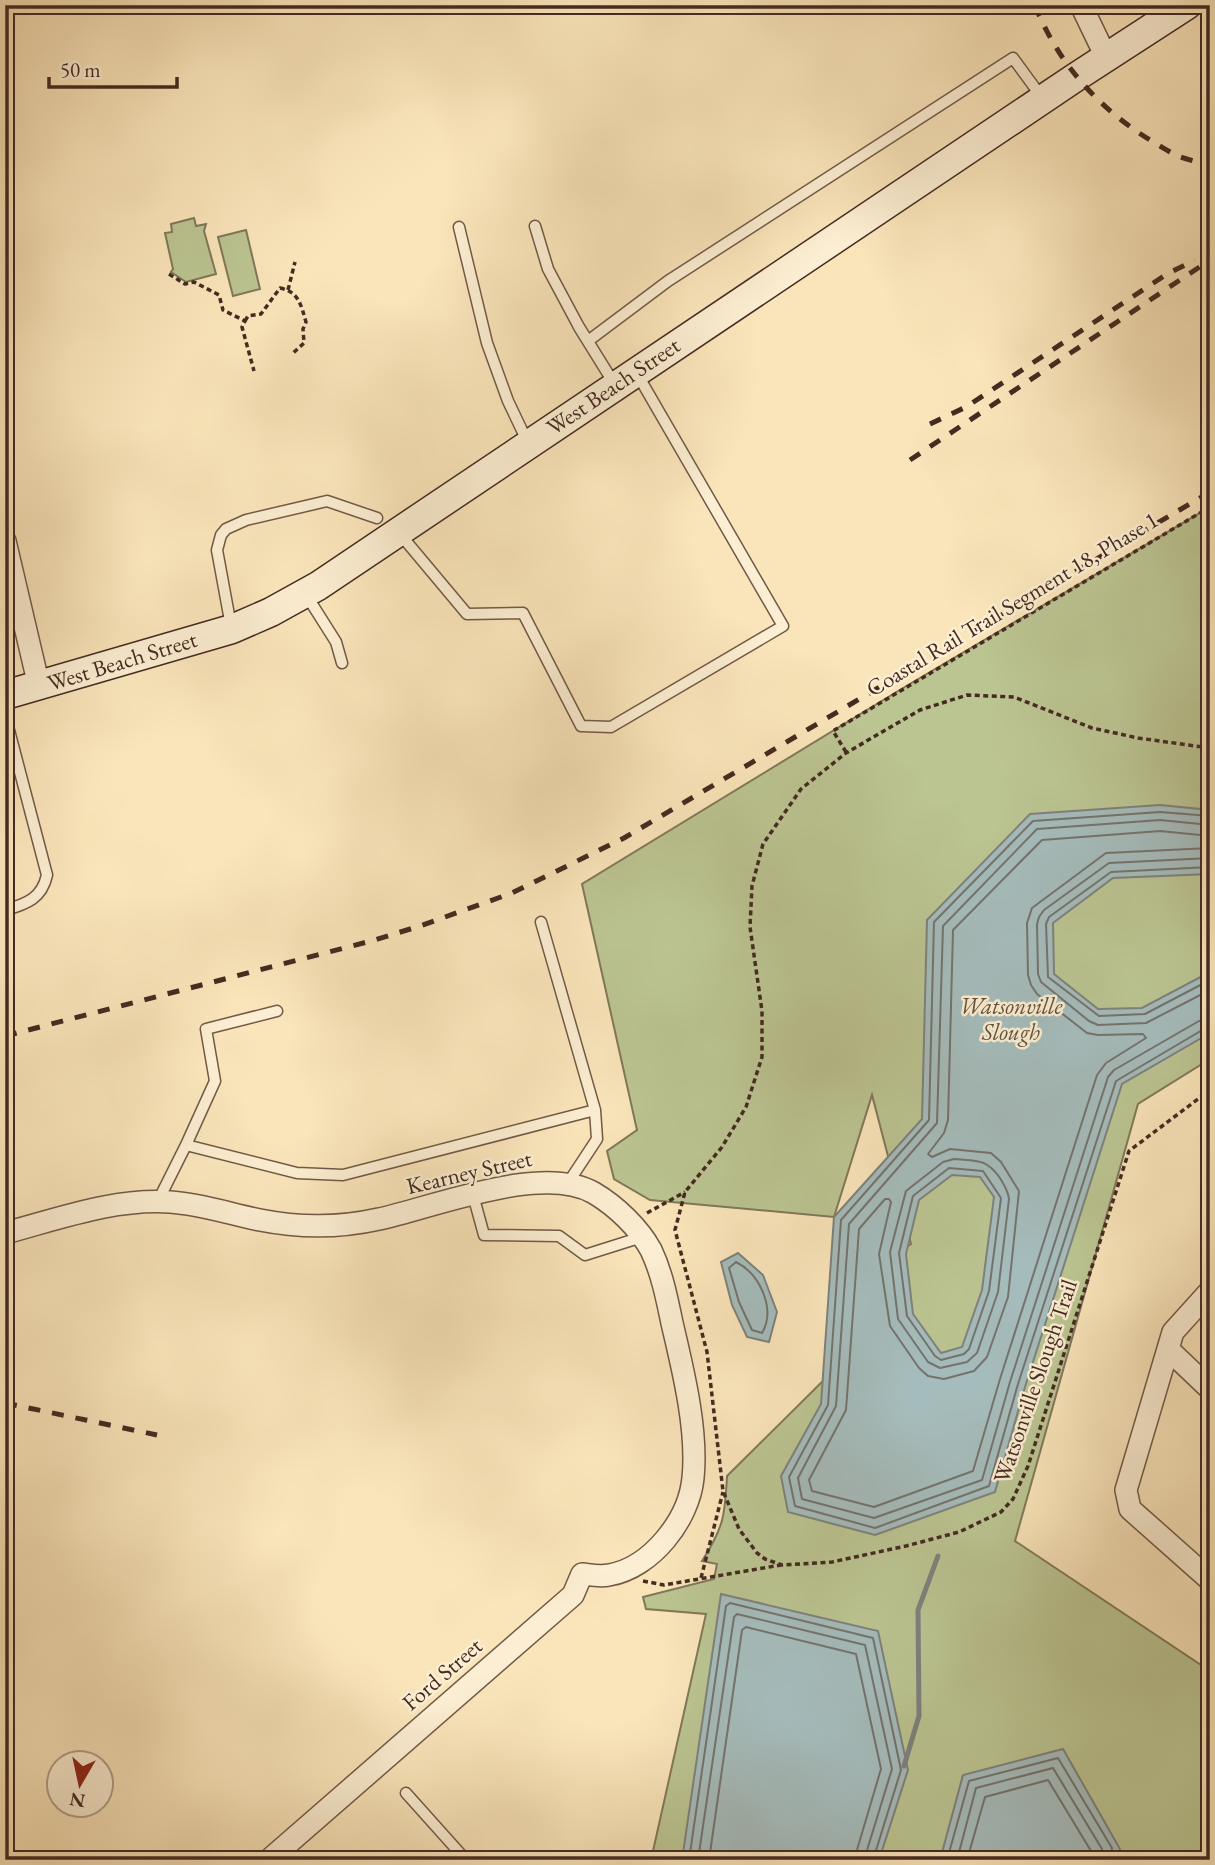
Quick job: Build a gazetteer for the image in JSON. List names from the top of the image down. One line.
{"streets":{"main road":["West Beach Street"],"street":["Kearney Street","Ford Street"],"path":["Coastal Rail Trail Segment 18, Phase 1","Watsonville Slough Trail"]},"crossings":[["Kearney Street","Ford Street"],["Watsonville Slough Trail","Ford Street"]],"parks":["Watsonville Slough"],"scale_bar":"50 m","north":"bottom"}
